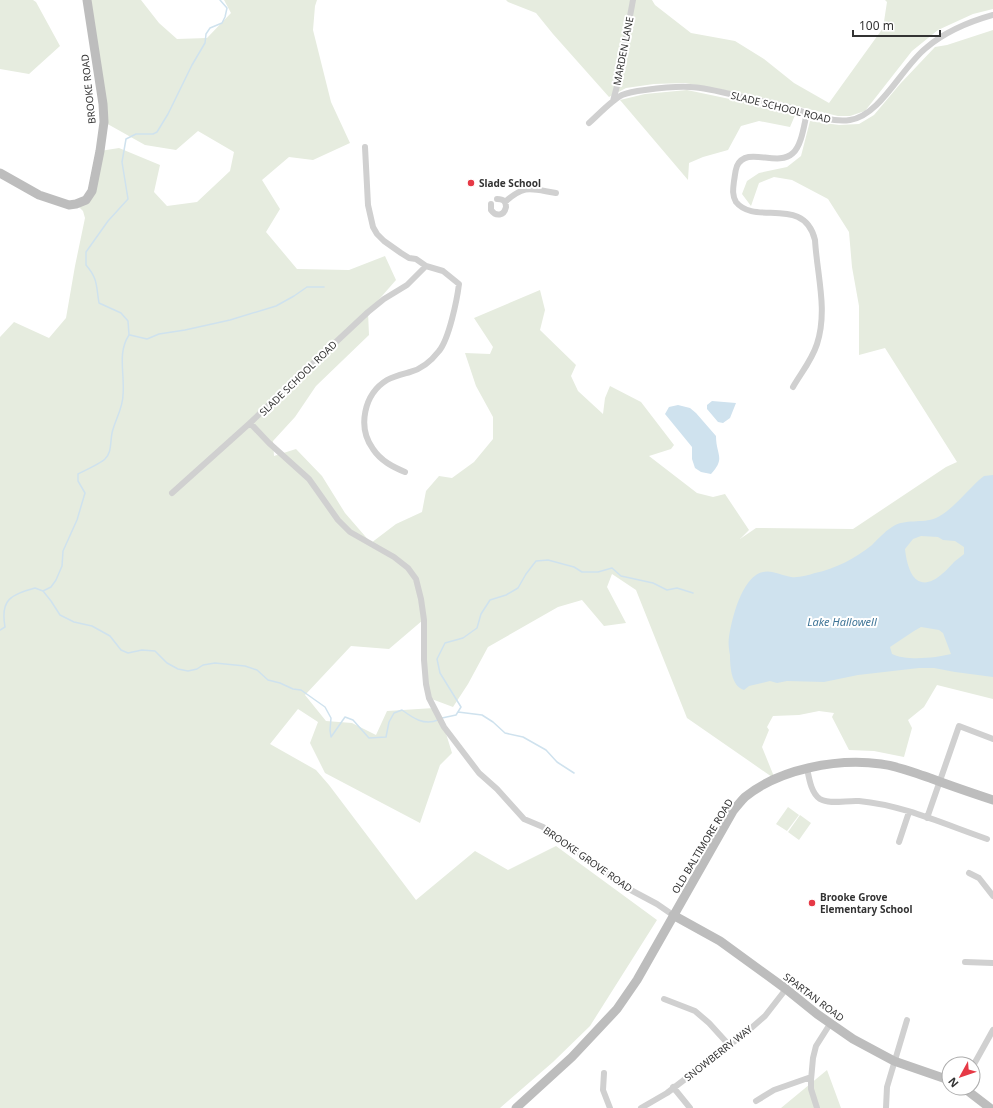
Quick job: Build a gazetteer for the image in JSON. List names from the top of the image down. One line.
{"streets":{"street":["MARDEN LANE","BROOKE ROAD","SLADE SCHOOL ROAD","OLD BALTIMORE ROAD","BROOKE GROVE ROAD","SPARTAN ROAD","SNOWBERRY WAY"]},"crossings":[["MARDEN LANE","SLADE SCHOOL ROAD"],["SLADE SCHOOL ROAD","BROOKE GROVE ROAD"],["OLD BALTIMORE ROAD","BROOKE GROVE ROAD"],["OLD BALTIMORE ROAD","SPARTAN ROAD"],["BROOKE GROVE ROAD","SPARTAN ROAD"],["SPARTAN ROAD","SNOWBERRY WAY"]],"water":["Lake Hallowell"],"places":["Slade School","Brooke Grove Elementary School"],"scale_bar":"100 m","north":"bottom left"}
